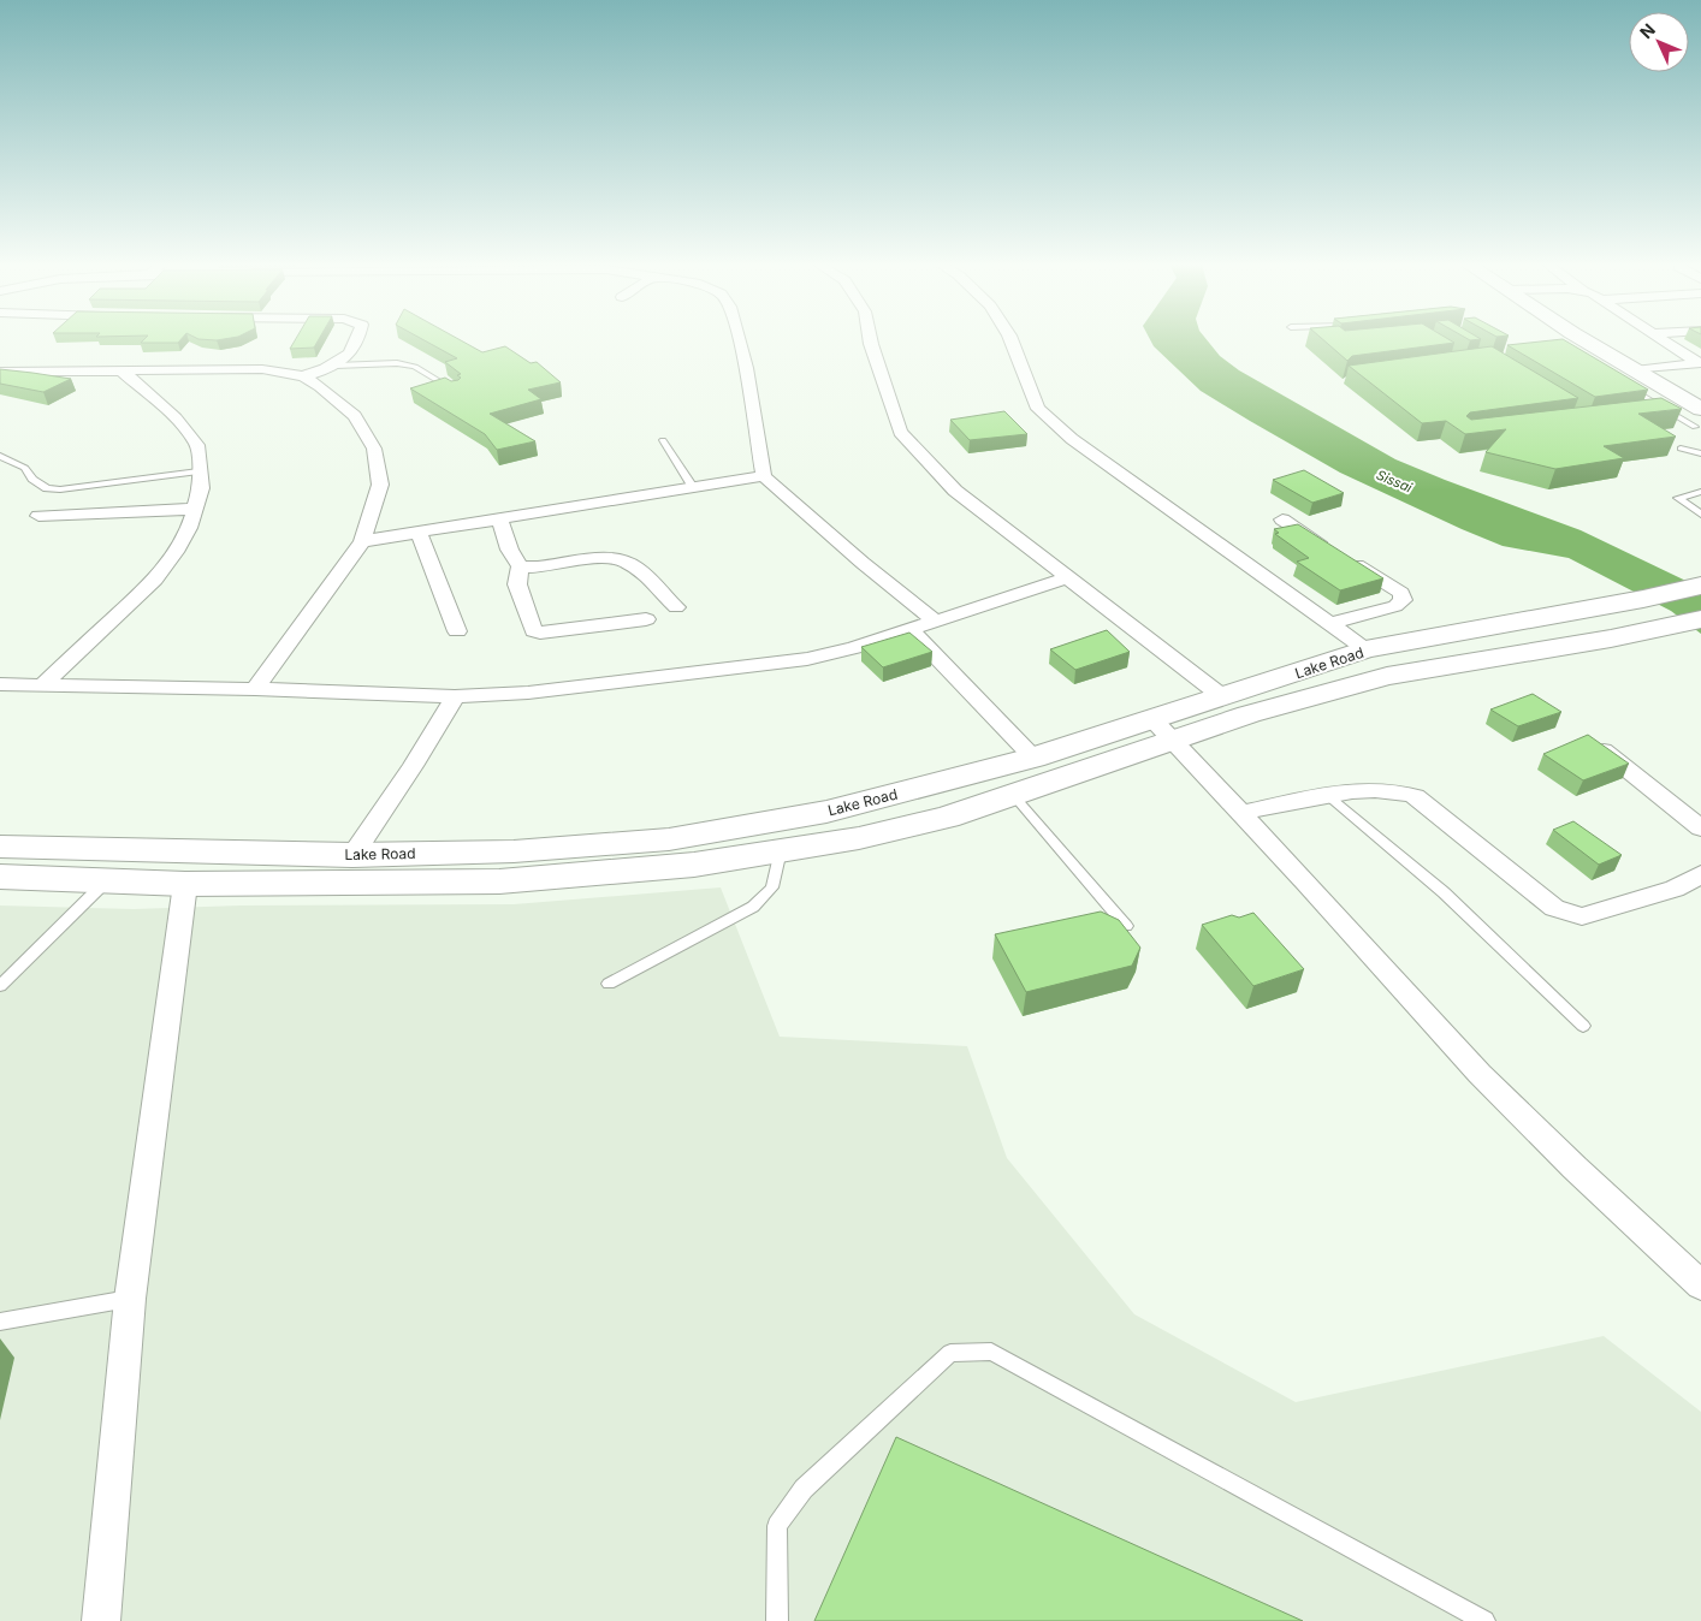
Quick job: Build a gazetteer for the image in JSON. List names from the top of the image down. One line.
{"streets":{"main road":["Lake Road"]},"water":["Sissai"],"north":"top left"}
